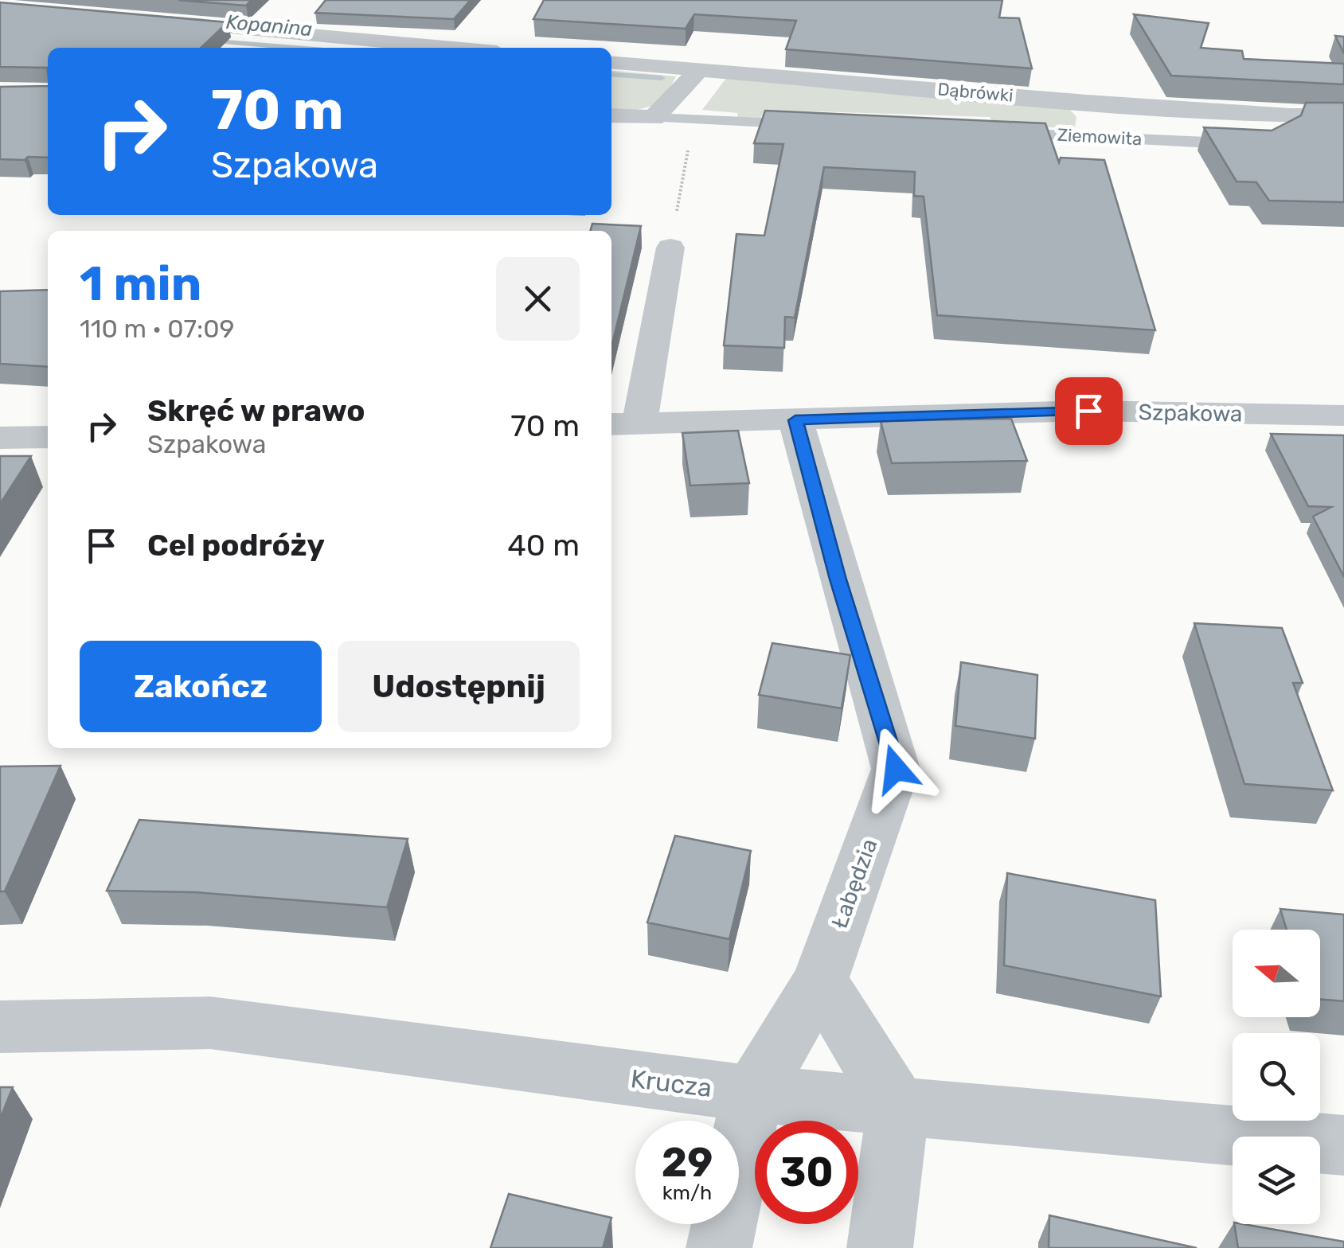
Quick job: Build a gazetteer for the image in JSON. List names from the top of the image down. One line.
{"streets":{"street":["Dąbrówki","Szpakowa","Łabędzia","Krucza"],"lane":["Ziemowita"]},"crossings":[["Szpakowa","Łabędzia"],["Łabędzia","Krucza"]],"water":["Kopanina"],"north":"left","page":{"turn":["70 m","Szpakowa"],"heading":["1 min","110 m · 07:09"],"list":[{"name":"Skręć w prawo","note":"Szpakowa","value":"70 m"},{"name":"Cel podróży","value":"40 m"}],"buttons":["Zakończ","Udostępnij"],"speed":"29 km/h","limit":"30"}}
